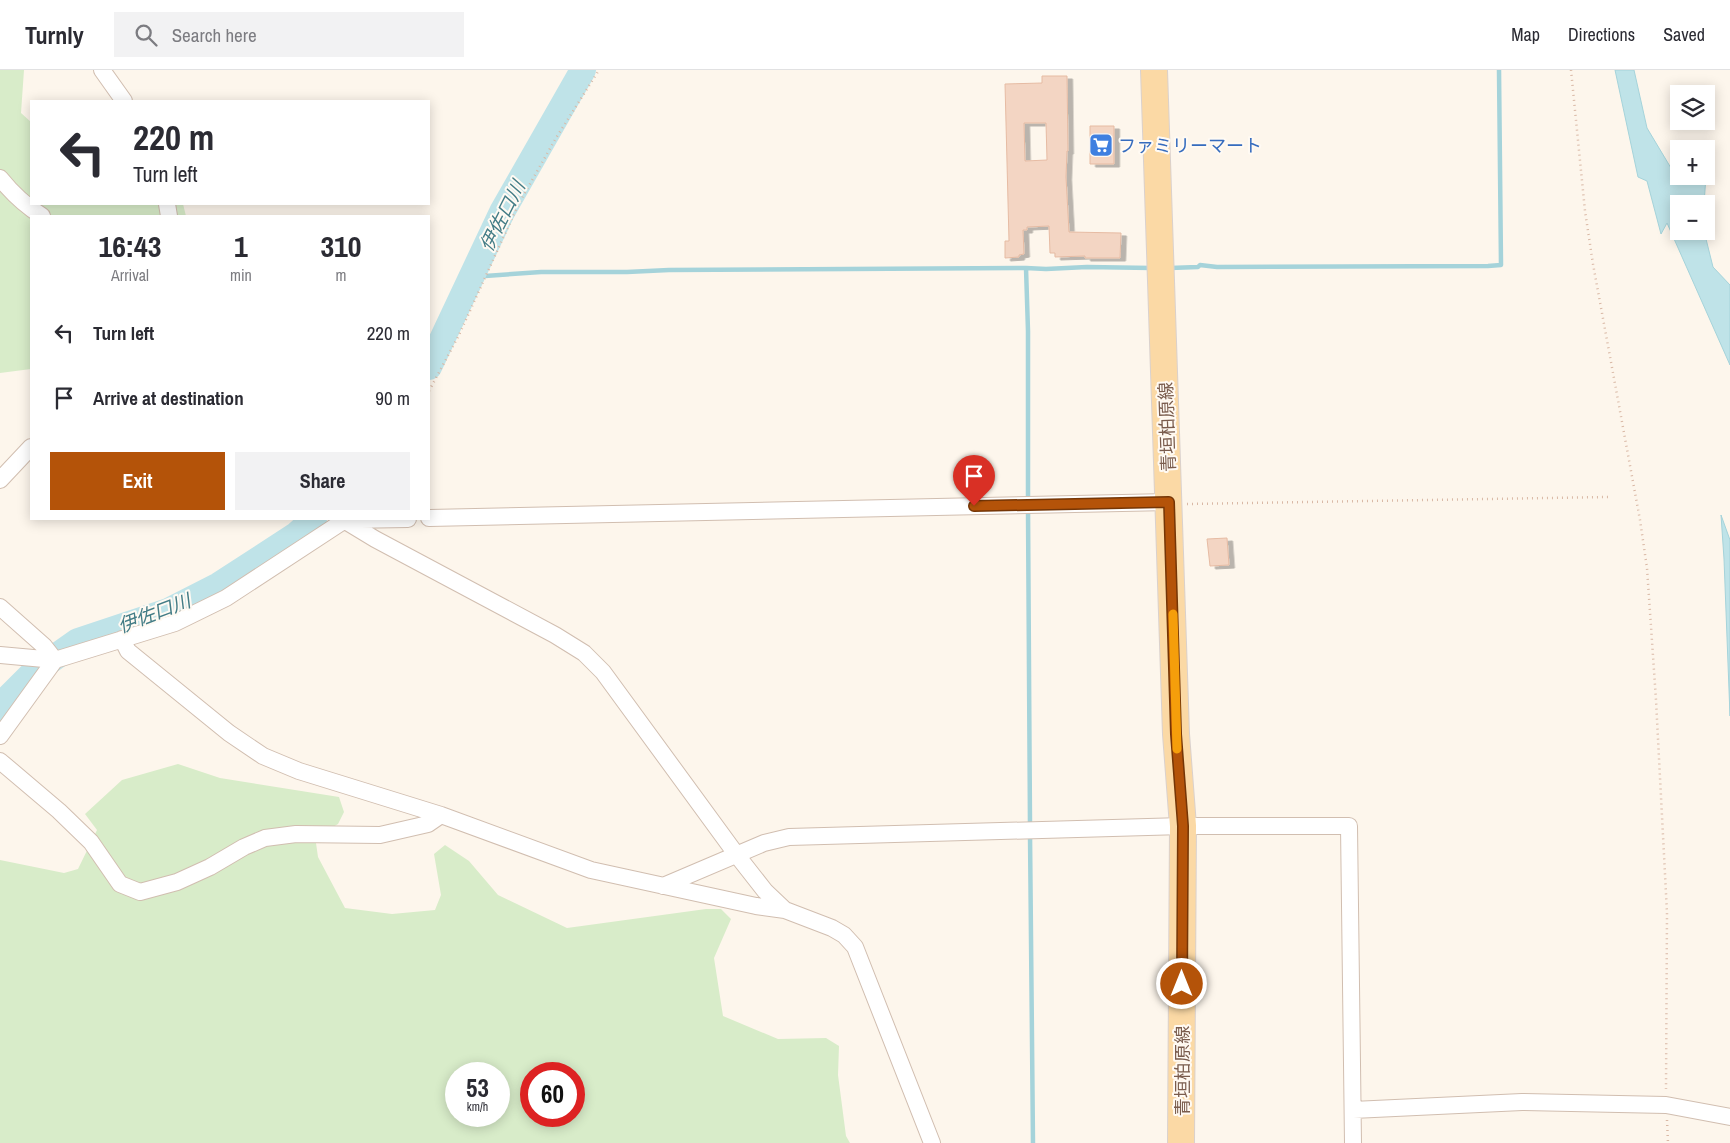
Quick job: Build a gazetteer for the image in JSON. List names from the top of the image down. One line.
{"streets":{"main road":["青垣柏原線"]},"water":["伊佐口川"],"places":{"supermarket":["ファミリーマート"]},"page":{"header":"Turnly","search":"Search here","nav":["Map","Directions","Saved"],"map_buttons":["+","−"],"turn":["220 m","Turn left"],"eta":["16:43","Arrival","1","min","310","m"],"list":[{"name":"Turn left","value":"220 m"},{"name":"Arrive at destination","value":"90 m"}],"buttons":["Exit","Share"],"speed":"53 km/h","limit":"60"}}
